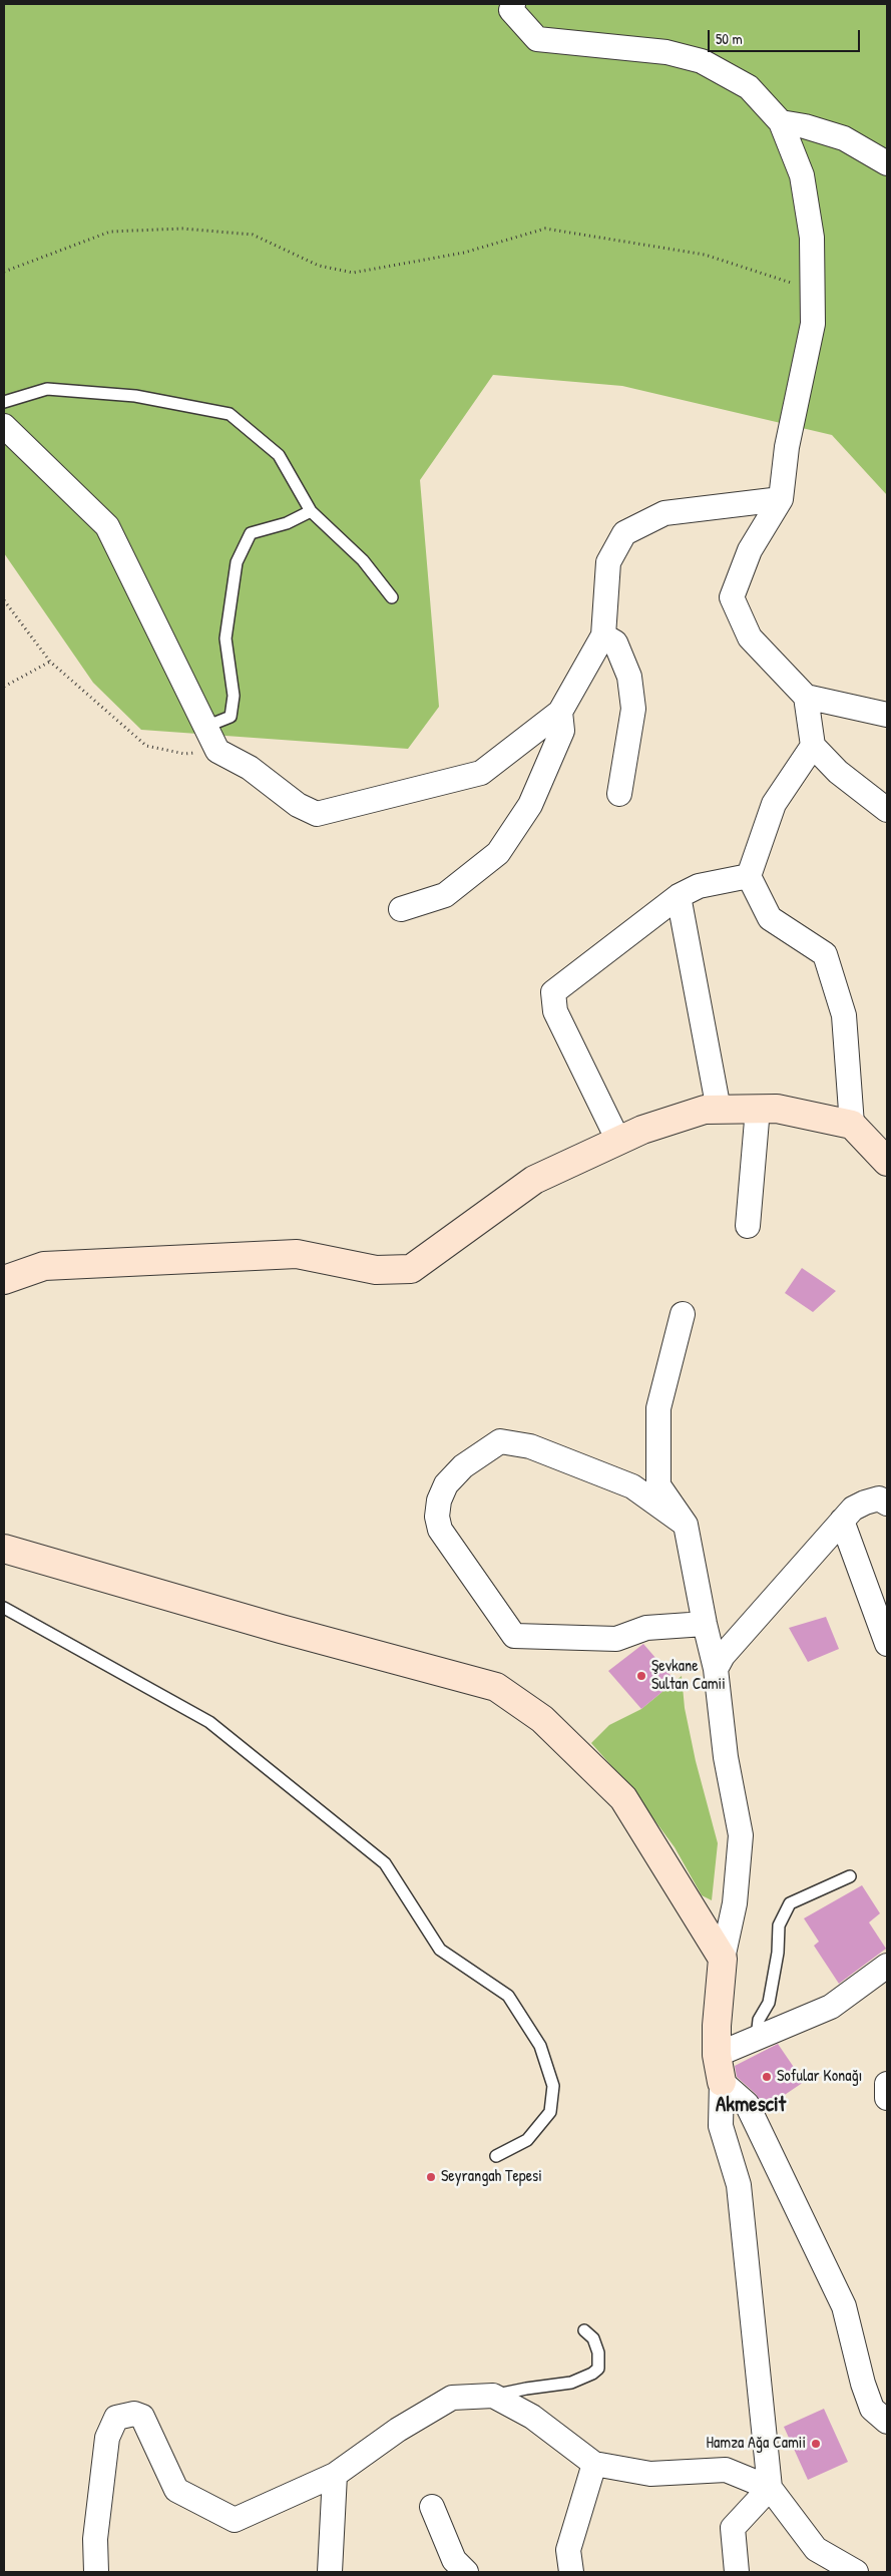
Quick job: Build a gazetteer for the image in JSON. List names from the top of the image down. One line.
{"districts":["Akmescit"],"places":["Şevkane Sultan Camii","Sofular Konağı","Seyrangah Tepesi","Hamza Ağa Camii"],"scale_bar":"50 m"}
